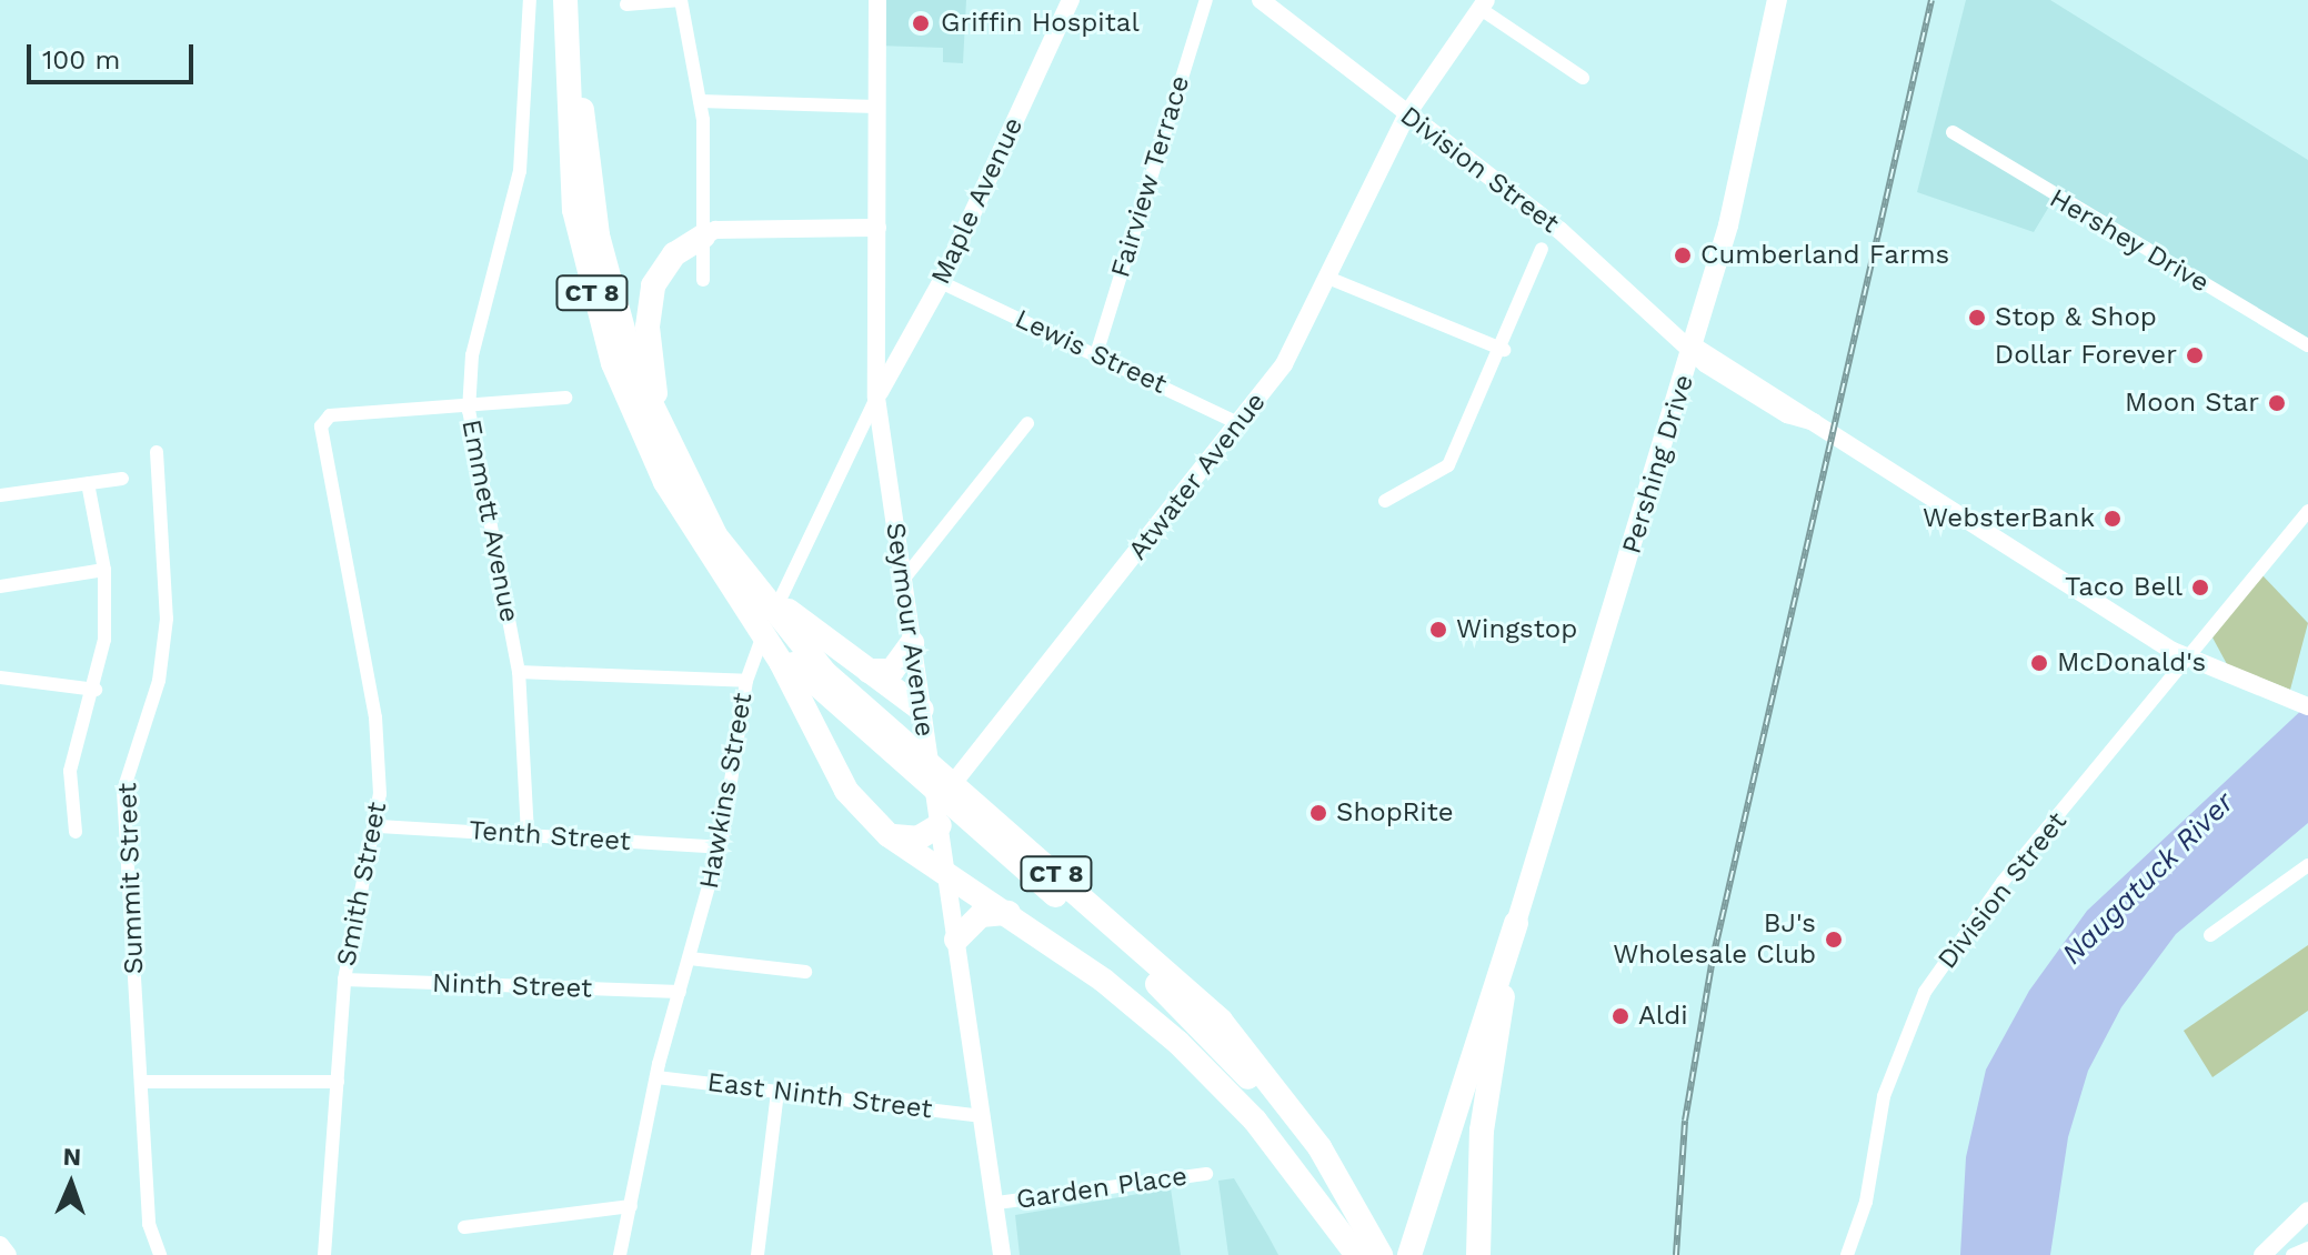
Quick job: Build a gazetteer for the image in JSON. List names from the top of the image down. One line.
{"streets":{"highway":["CT 8"],"main road":["Division Street","Maple Avenue","Pershing Drive","Atwater Avenue","Seymour Avenue"],"street":["Fairview Terrace","Hershey Drive","Lewis Street","Emmett Avenue","Hawkins Street","Tenth Street","Summit Street","Smith Street","Ninth Street","East Ninth Street","Garden Place"]},"crossings":[["Division Street","Pershing Drive"],["Division Street","Atwater Avenue"],["Fairview Terrace","Lewis Street"],["Maple Avenue","Lewis Street"],["Maple Avenue","Seymour Avenue"],["Maple Avenue","Hawkins Street"],["Lewis Street","Atwater Avenue"],["Atwater Avenue","Seymour Avenue"],["Emmett Avenue","Tenth Street"],["Emmett Avenue","Smith Street"],["Seymour Avenue","Hawkins Street"],["Seymour Avenue","East Ninth Street"],["Seymour Avenue","Garden Place"],["Hawkins Street","Tenth Street"],["Hawkins Street","Ninth Street"],["Hawkins Street","East Ninth Street"],["Tenth Street","Smith Street"],["Smith Street","Ninth Street"]],"water":["Naugatuck River"],"places":["Griffin Hospital","Cumberland Farms","Stop & Shop","Dollar Forever","Moon Star","WebsterBank","Taco Bell","Wingstop","McDonald's","ShopRite","BJ's Wholesale Club","Aldi"],"scale_bar":"100 m","north":"top"}
